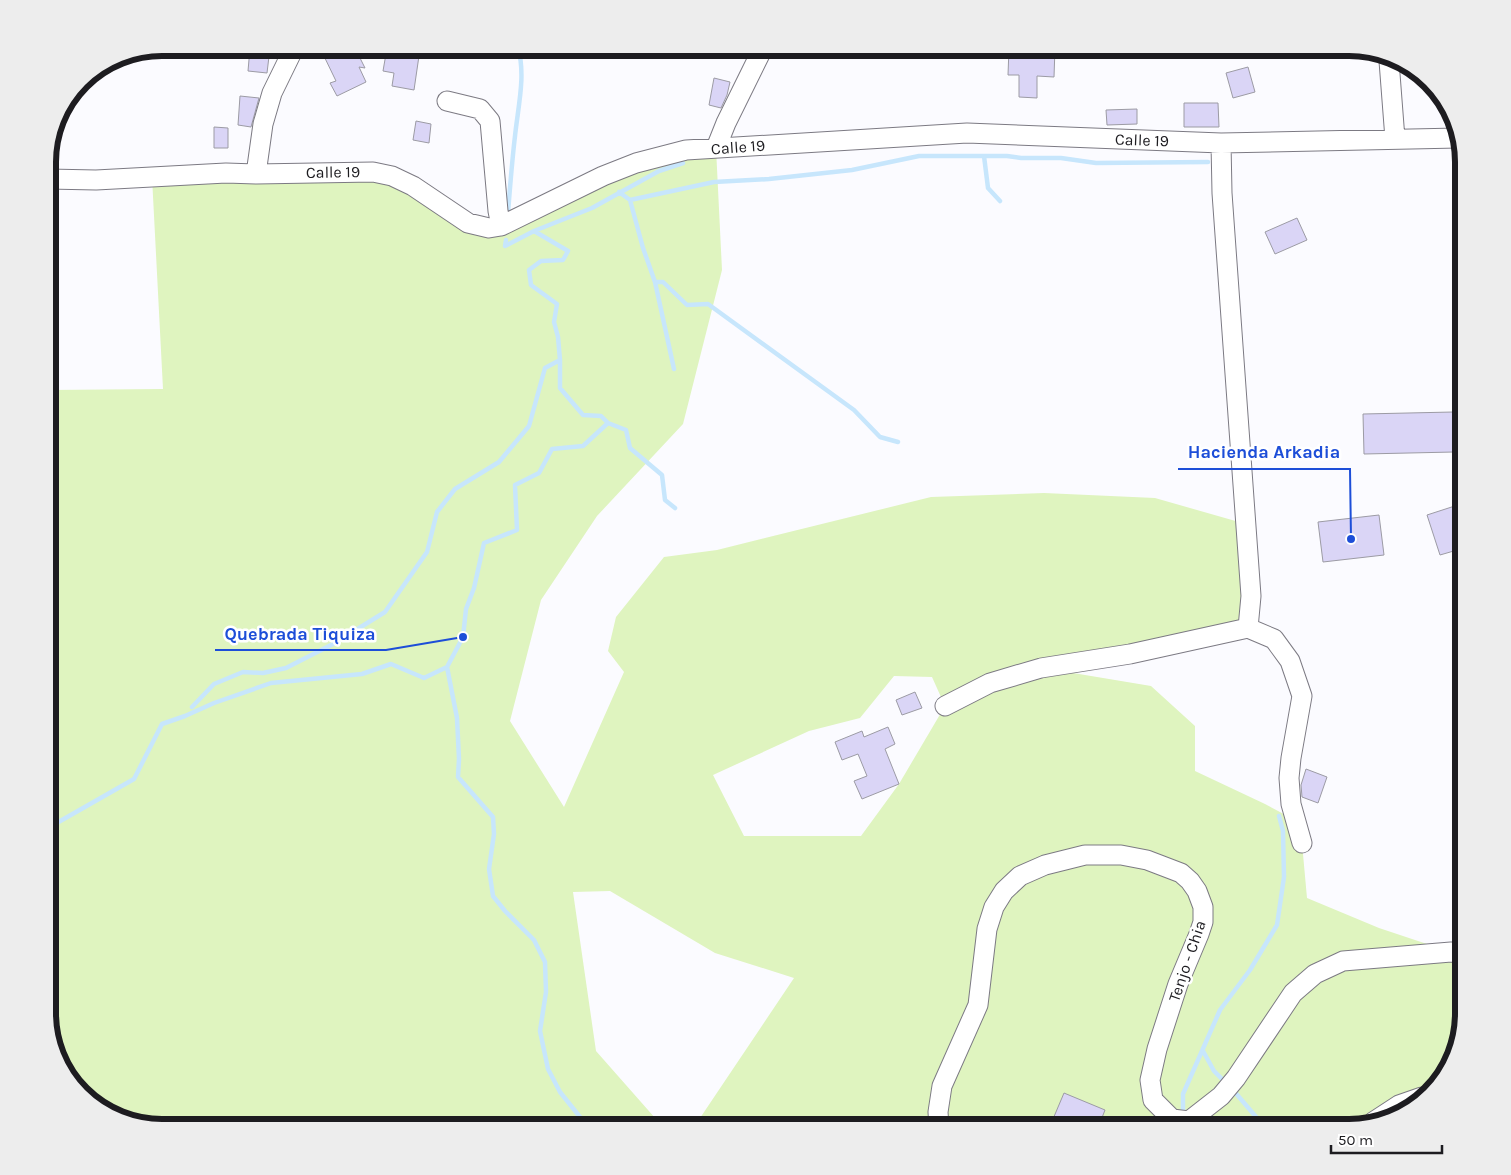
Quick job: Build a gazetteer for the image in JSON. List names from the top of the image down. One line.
{"streets":{"street":["Calle 19","Tenjo - Chia"]},"places":["Hacienda Arkadia","Quebrada Tiquiza"],"scale_bar":"50 m"}
